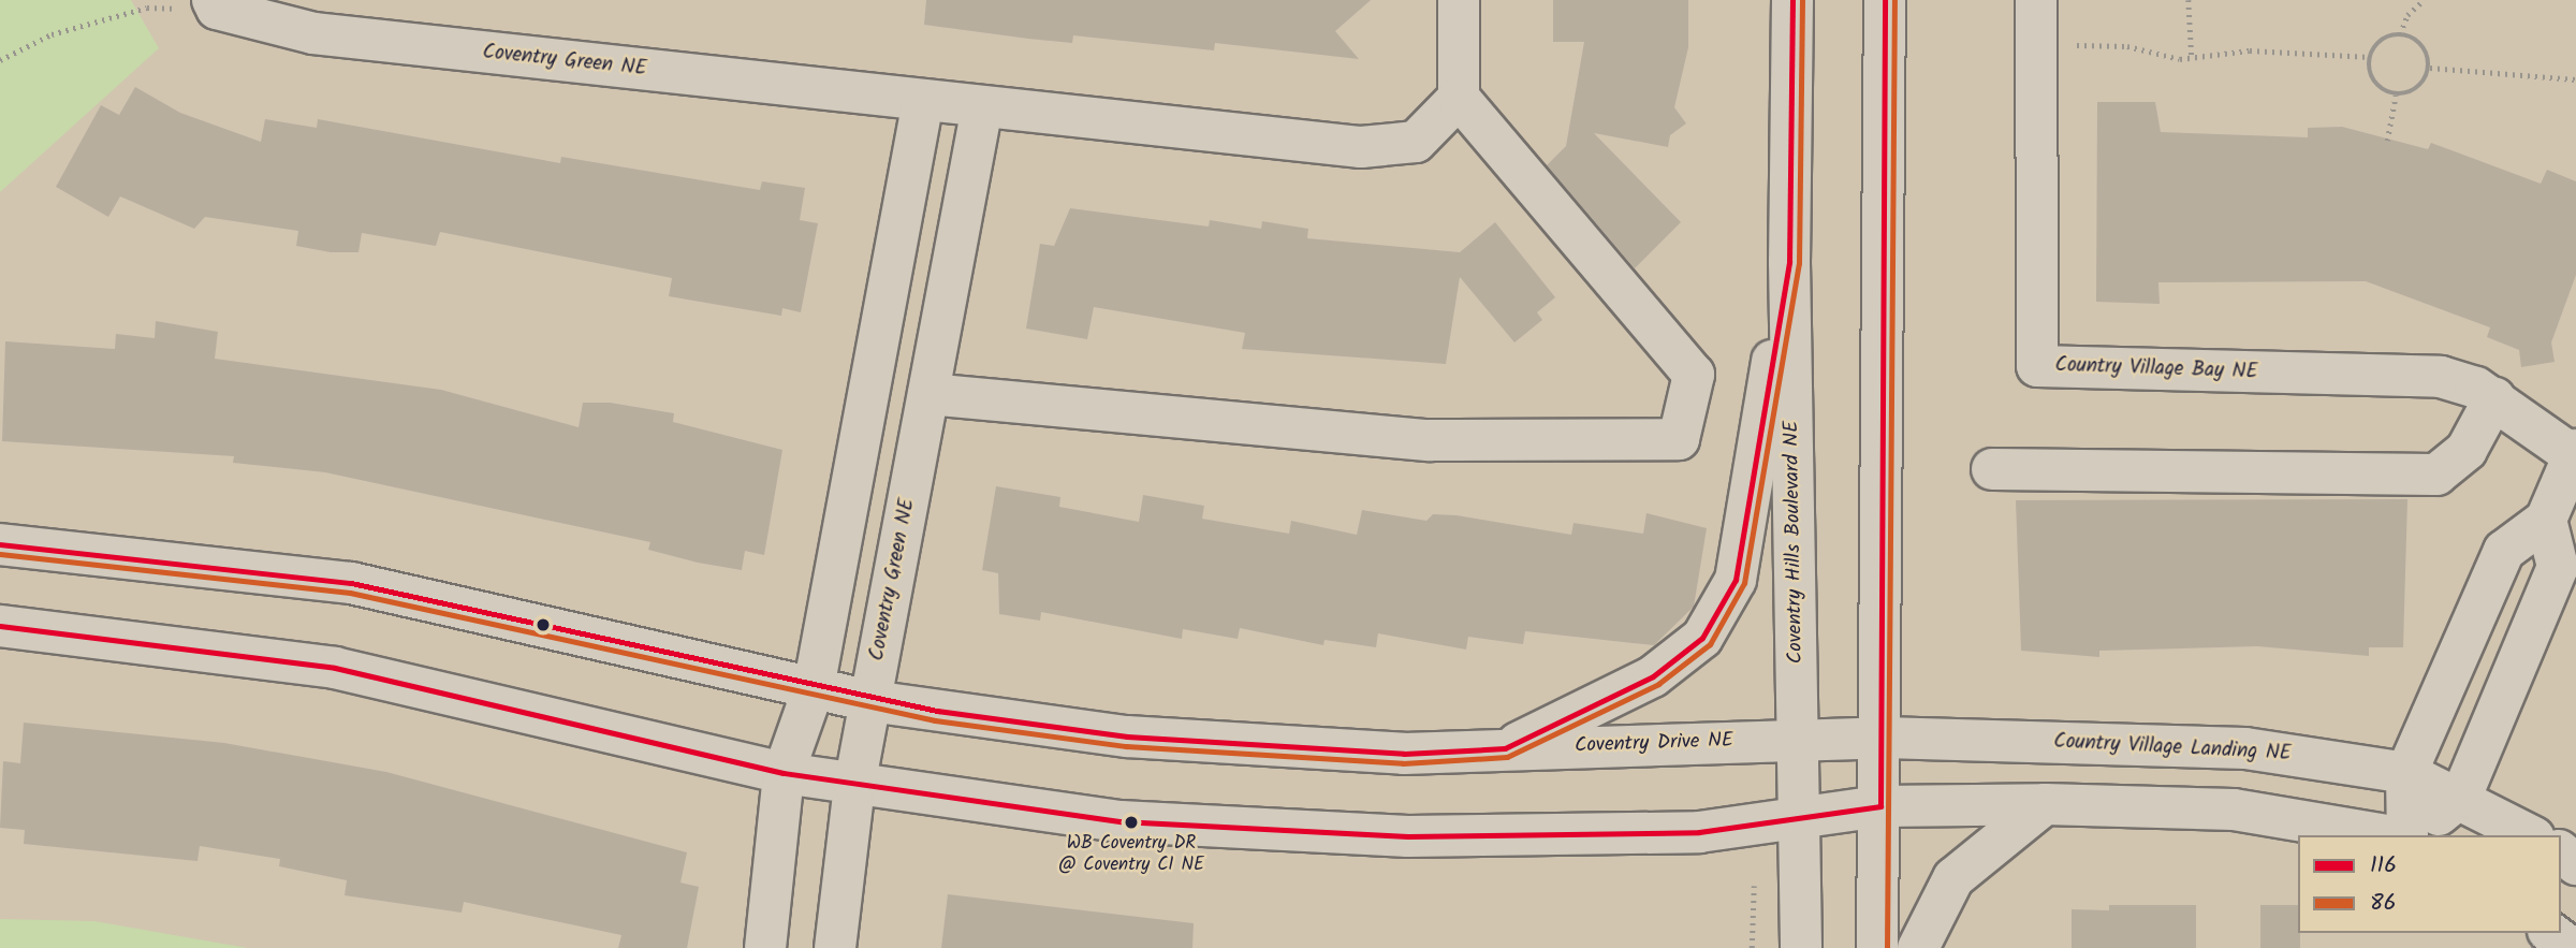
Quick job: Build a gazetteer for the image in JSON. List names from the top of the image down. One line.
{"streets":{"street":["Coventry Green NE","Country Village Bay NE","Coventry Hills Boulevard NE","Coventry Drive NE","Country Village Landing NE"]},"crossings":[["Coventry Green NE","Coventry Drive NE"],["Coventry Hills Boulevard NE","Coventry Drive NE"],["Coventry Drive NE","Country Village Landing NE"]],"places":["WB Coventry DR @ Coventry CI NE"],"lines":["transit line 116","transit line 86"],"legend":["116","86"]}
